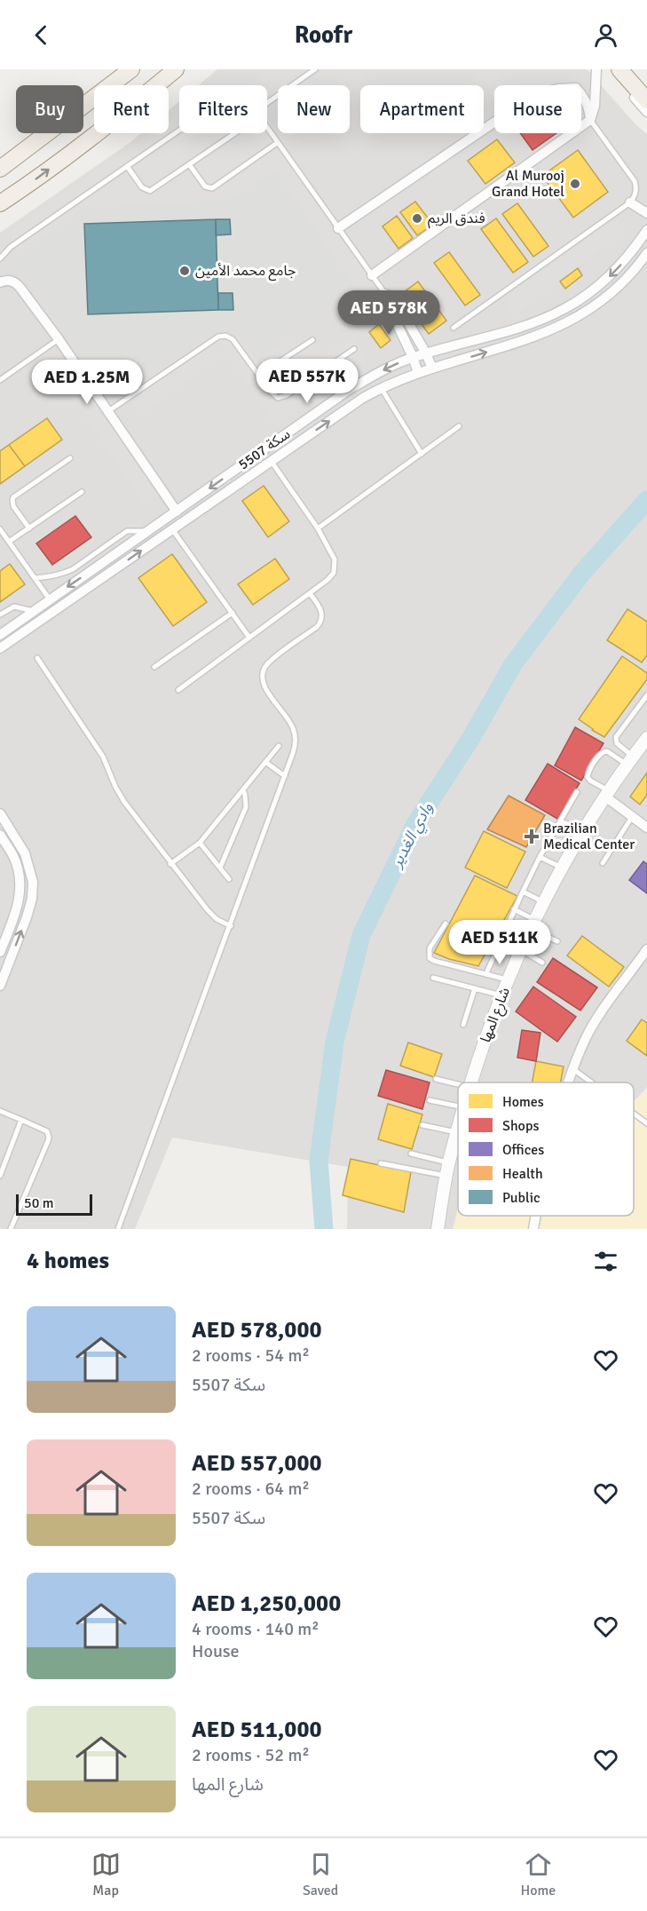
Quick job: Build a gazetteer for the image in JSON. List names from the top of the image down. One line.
{"streets":{"street":["سكة 5507","شارع المها"]},"water":["وادي الغدير"],"places":{"other":["Al Murooj Grand Hotel","فندق الريم","جامع محمد الأمين"],"health":["Brazilian Medical Center"]},"legend":["Homes","Shops","Offices","Health","Public"],"scale_bar":"50 m","page":{"header":"Roofr","chip":["Buy","Rent","Filters","New","Apartment","House"],"price":["AED 578K","AED 557K","AED 1.25M","AED 511K"],"scale":"50 m","heading":"4 homes","list":[{"name":"AED 578,000","note":"2 rooms · 54 m² · سكة 5507"},{"name":"AED 557,000","note":"2 rooms · 64 m² · سكة 5507"},{"name":"AED 1,250,000","note":"4 rooms · 140 m² · House"},{"name":"AED 511,000","note":"2 rooms · 52 m² · شارع المها"}],"tabs":["Map","Saved","Home"]}}
